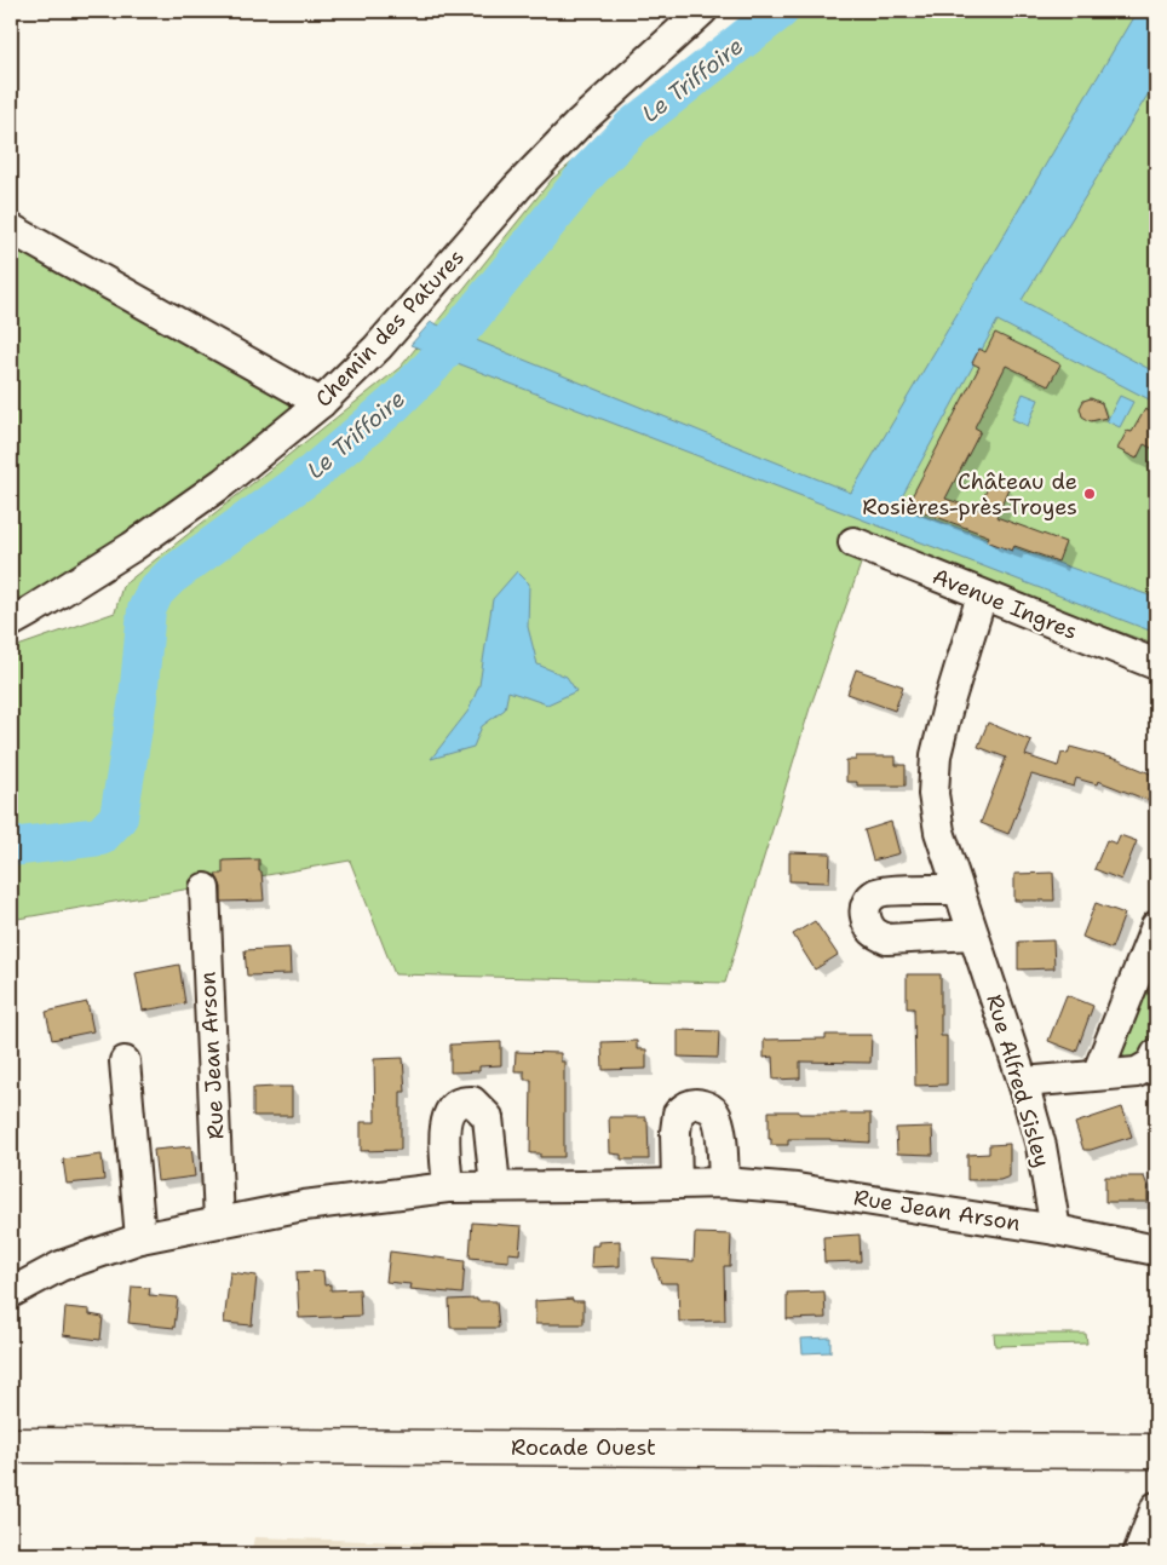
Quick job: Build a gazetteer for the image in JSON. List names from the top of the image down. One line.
{"streets":{"main road":["Rocade Ouest"],"street":["Chemin des Patures","Avenue Ingres","Rue Jean Arson","Rue Alfred Sisley"]},"crossings":[["Avenue Ingres","Rue Alfred Sisley"],["Rue Jean Arson","Rue Alfred Sisley"]],"water":["Le Triffoire"],"places":["Château de Rosières-près-Troyes"]}
